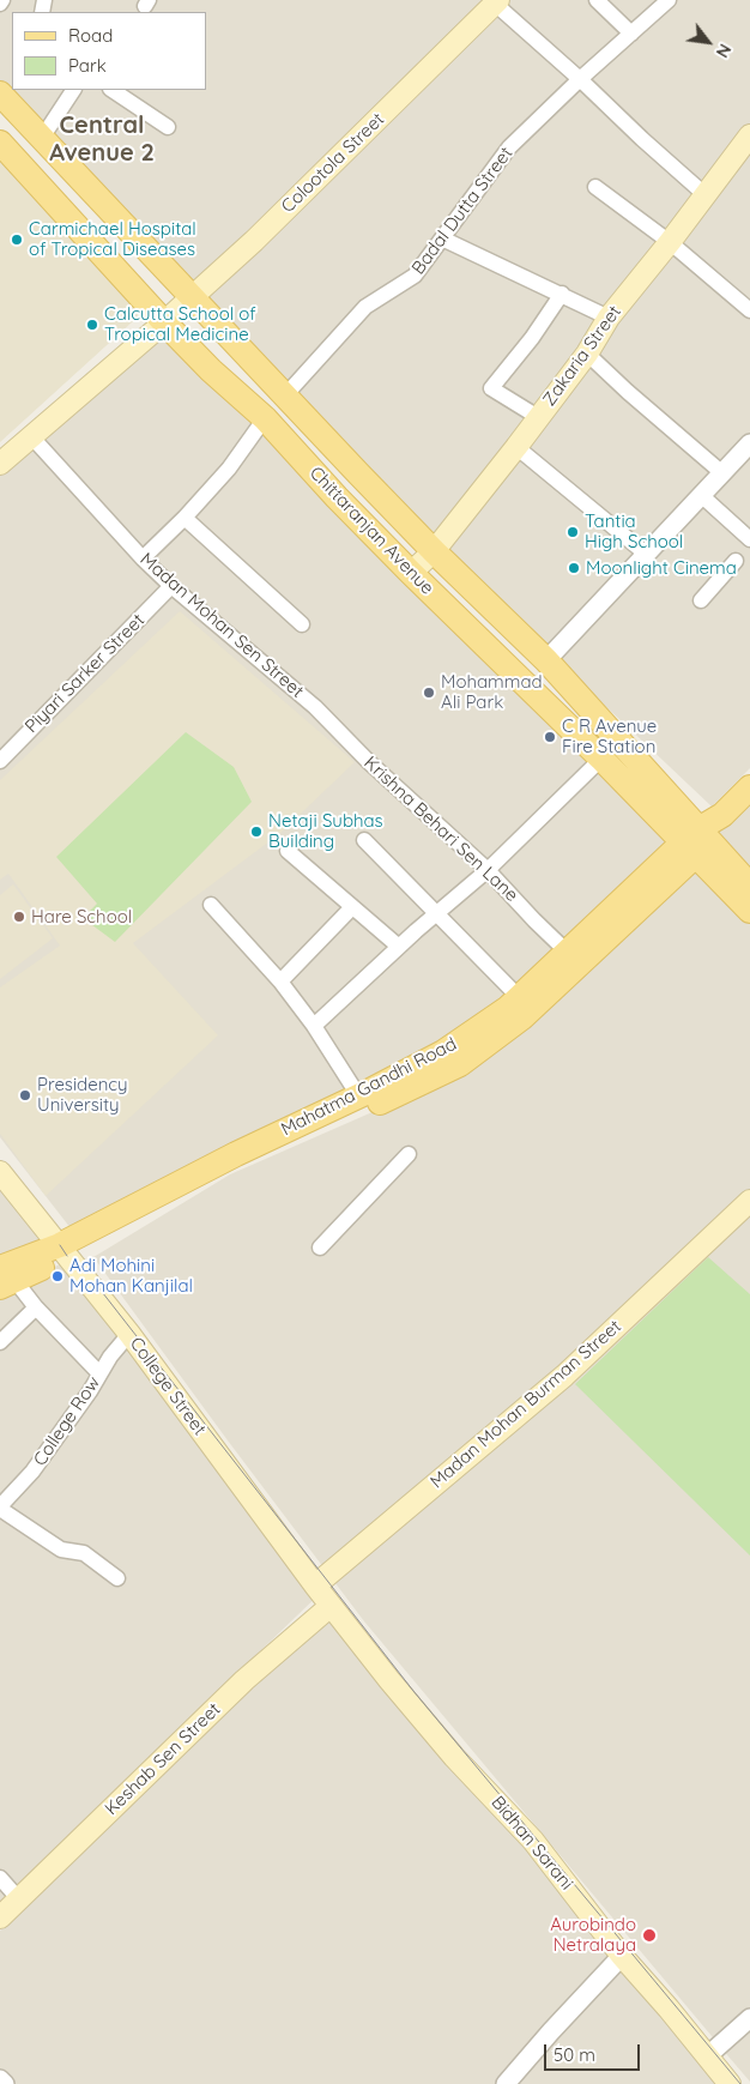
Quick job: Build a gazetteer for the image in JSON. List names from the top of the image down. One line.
{"streets":{"main road":["Colootola Street","Zakaria Street","Chittaranjan Avenue","Mahatma Gandhi Road","College Street","Madan Mohan Burman Street","Keshab Sen Street","Bidhan Sarani"],"street":["Badal Dutta Street","Madan Mohan Sen Street","Piyari Sarker Street","Krishna Behari Sen Lane","College Row"]},"crossings":[["Colootola Street","Chittaranjan Avenue"],["Colootola Street","Madan Mohan Sen Street"],["Zakaria Street","Chittaranjan Avenue"],["Chittaranjan Avenue","Mahatma Gandhi Road"],["Madan Mohan Sen Street","Piyari Sarker Street"],["Madan Mohan Sen Street","Krishna Behari Sen Lane"],["Krishna Behari Sen Lane","Mahatma Gandhi Road"],["Mahatma Gandhi Road","College Street"],["College Street","Madan Mohan Burman Street"],["College Street","College Row"],["College Street","Keshab Sen Street"],["College Street","Bidhan Sarani"],["Keshab Sen Street","Bidhan Sarani"]],"districts":["Central Avenue 2"],"places":["Carmichael Hospital of Tropical Diseases","Calcutta School of Tropical Medicine","Tantia High School","Moonlight Cinema","Mohammad Ali Park","C R Avenue Fire Station","Netaji Subhas Building","Hare School","Presidency University","Adi Mohini Mohan Kanjilal","Aurobindo Netralaya"],"legend":["Road","Park"],"scale_bar":"50 m","north":"bottom right"}
